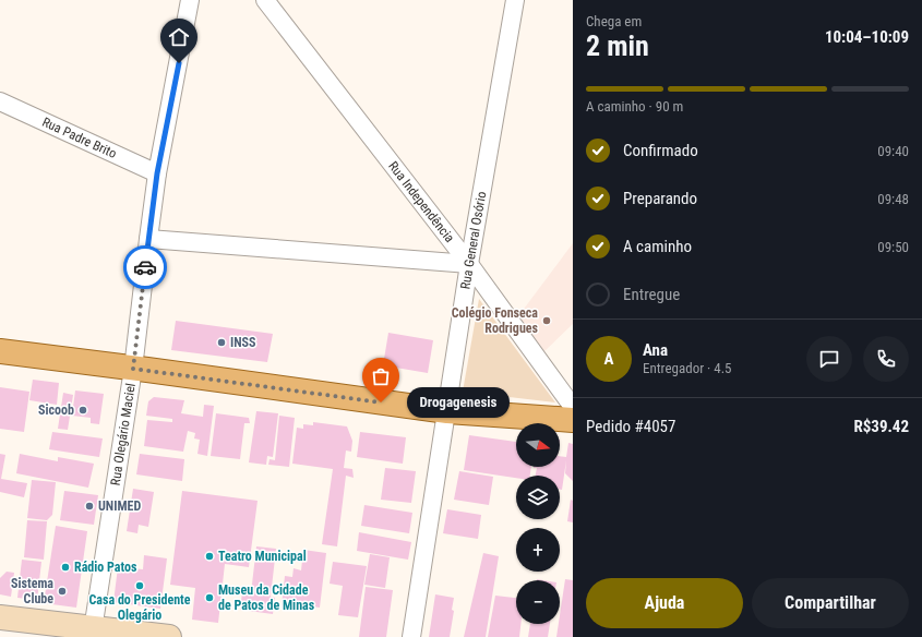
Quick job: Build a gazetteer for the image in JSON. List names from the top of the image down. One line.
{"streets":{"street":["Rua Padre Brito","Rua Independência","Rua General Osório","Rua Olegário Maciel"]},"crossings":[["Rua Padre Brito","Rua Olegário Maciel"],["Rua Independência","Rua General Osório"]],"places":["Colégio Fonseca Rodrigues","INSS","Drogagenesis","Sicoob","UNIMED","Teatro Municipal","Rádio Patos","Casa do Presidente Olegário","Sistema Clube","Museu da Cidade de Patos de Minas"],"north":"right","page":{"heading":["2 min","Chega em","10:04–10:09"],"panel":["Ana","Entregador · 4.5","Pedido #4057","R$39.42"],"bar":"A caminho · 90 m","list":[["Confirmado","09:40"],["Preparando","09:48"],["A caminho","09:50"],"Entregue"],"round":"A","bubble":"Drogagenesis","map_buttons":["+","−"],"buttons":["Ajuda","Compartilhar"]}}
